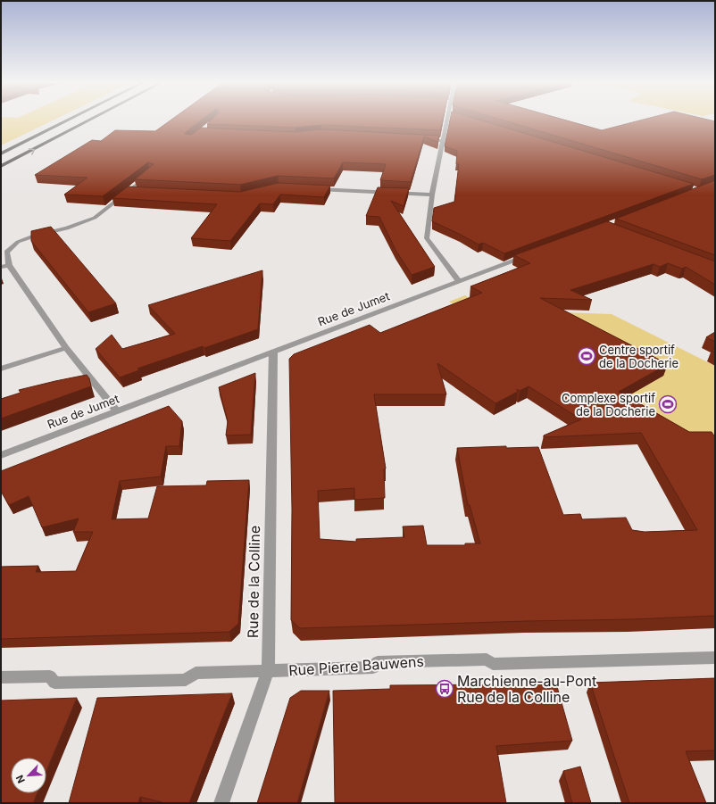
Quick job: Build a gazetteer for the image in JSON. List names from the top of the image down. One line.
{"streets":{"street":["Rue de Jumet","Rue de la Colline","Rue Pierre Bauwens"]},"crossings":[["Rue de Jumet","Rue de la Colline"],["Rue de la Colline","Rue Pierre Bauwens"]],"places":{"sports":["Centre sportif de la Docherie","Complexe sportif de la Docherie"],"bus stop":["Marchienne-au-Pont Rue de la Colline"]},"north":"bottom left"}
